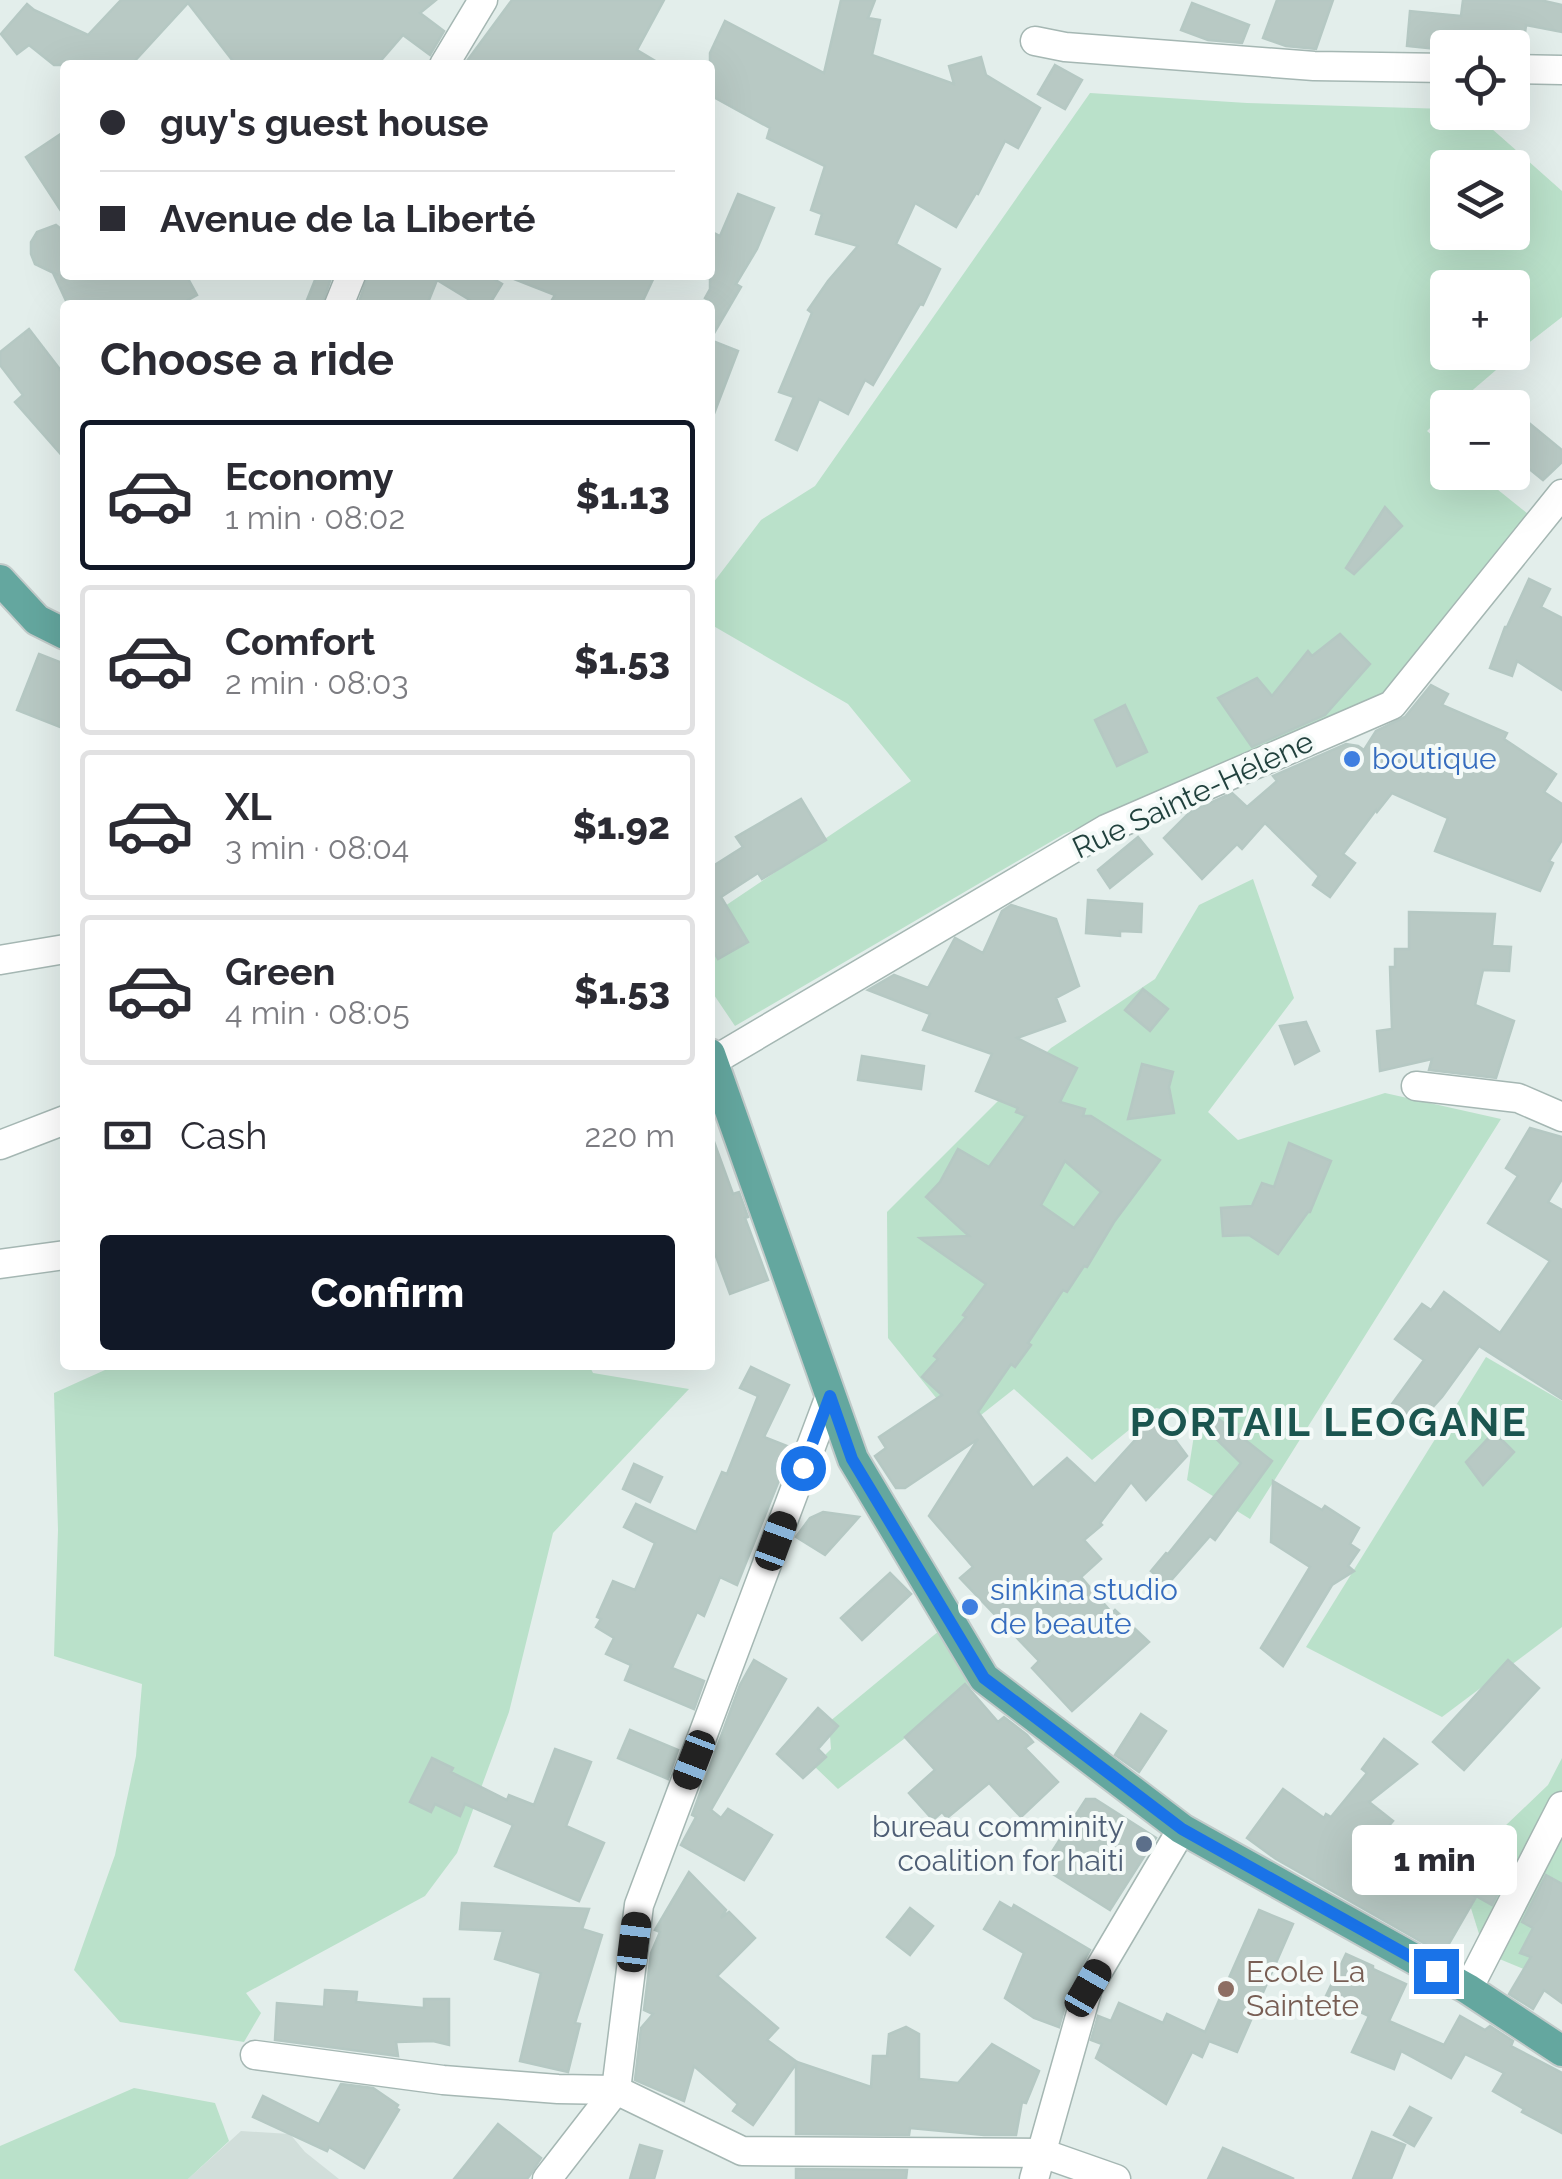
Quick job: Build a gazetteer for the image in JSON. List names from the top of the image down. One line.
{"streets":{"street":["Rue Sainte-Hélène"]},"districts":["PORTAIL LEOGANE"],"places":["boutique","sinkina studio de beaute","bureau comminity coalition for haiti","Ecole La Saintete"],"page":{"map_buttons":["+","−"],"banner":["guy's guest house","Avenue de la Liberté"],"heading":"Choose a ride","list":[{"name":"Economy","note":"1 min · 08:02","value":"$1.13"},{"name":"Comfort","note":"2 min · 08:03","value":"$1.53"},{"name":"XL","note":"3 min · 08:04","value":"$1.92"},{"name":"Green","note":"4 min · 08:05","value":"$1.53"}],"pay":["Cash","220 m"],"buttons":"Confirm","bubble":"1 min"}}
